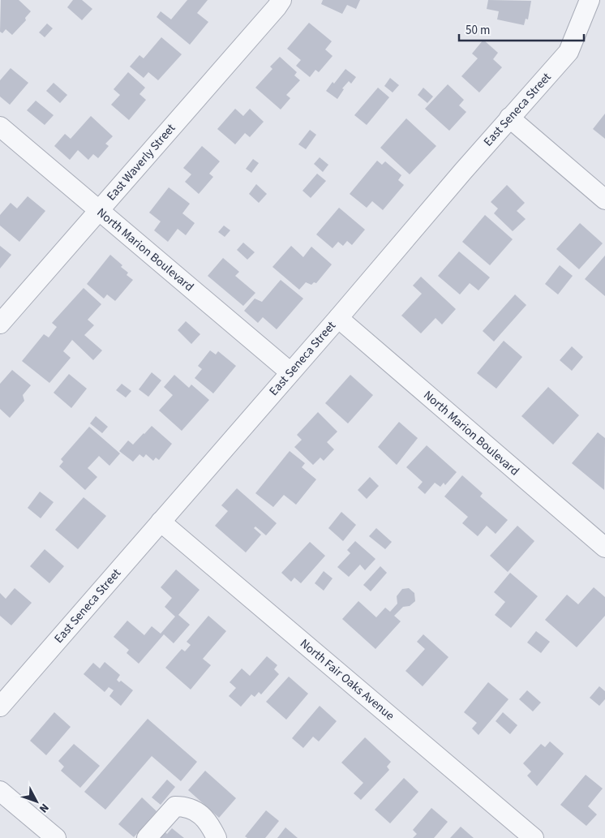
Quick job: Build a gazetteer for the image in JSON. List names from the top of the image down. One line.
{"streets":{"street":["East Seneca Street","East Waverly Street","North Marion Boulevard","North Fair Oaks Avenue"]},"crossings":[["East Seneca Street","North Marion Boulevard"],["East Seneca Street","North Fair Oaks Avenue"],["East Waverly Street","North Marion Boulevard"]],"scale_bar":"50 m","north":"bottom right"}
